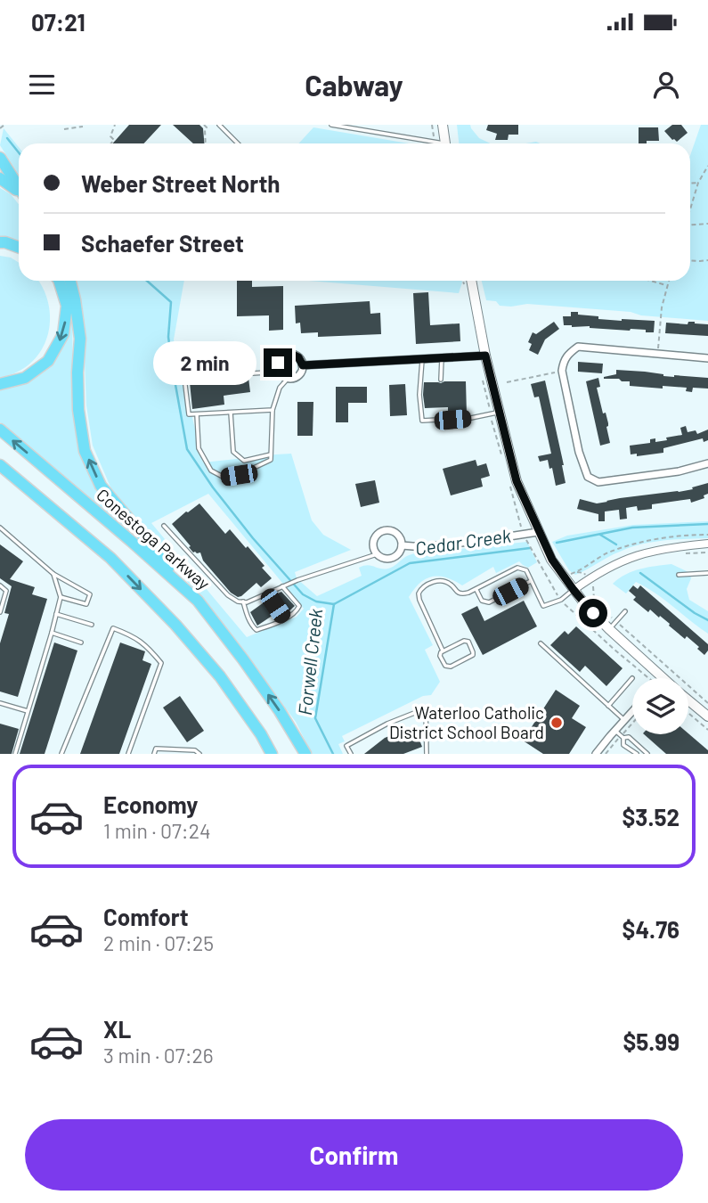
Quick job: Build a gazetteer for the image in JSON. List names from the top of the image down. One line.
{"streets":{"highway":["Conestoga Parkway"]},"water":["Cedar Creek","Forwell Creek"],"places":["Waterloo Catholic District School Board"],"page":{"status":"07:21","header":"Cabway","banner":["Weber Street North","Schaefer Street"],"bubble":"2 min","list":[{"name":"Economy","note":"1 min · 07:24","value":"$3.52"},{"name":"Comfort","note":"2 min · 07:25","value":"$4.76"},{"name":"XL","note":"3 min · 07:26","value":"$5.99"}],"buttons":"Confirm"}}
